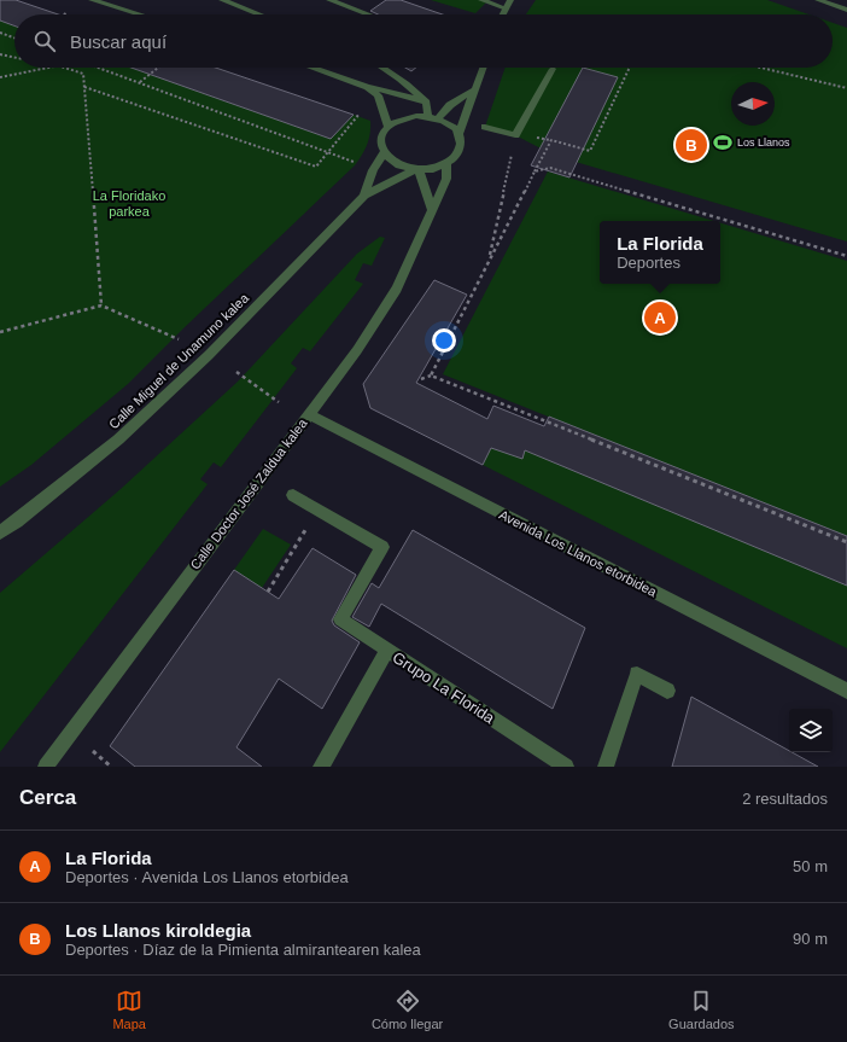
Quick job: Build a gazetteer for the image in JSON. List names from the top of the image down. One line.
{"streets":{"street":["Calle Miguel de Unamuno kalea","Calle Doctor José Zaldua kalea","Avenida Los Llanos etorbidea","Grupo La Florida"]},"crossings":[["Calle Doctor José Zaldua kalea","Avenida Los Llanos etorbidea"]],"parks":["La Floridako parkea"],"places":{"sports":["Los Llanos"]},"north":"right","page":{"search":"Buscar aquí","pins":["B","A"],"popup":["La Florida","Deportes"],"heading":["Cerca","2 resultados"],"list":[{"mark":"A","name":"La Florida","note":"Deportes · Avenida Los Llanos etorbidea","value":"50 m"},{"mark":"B","name":"Los Llanos kiroldegia","note":"Deportes · Díaz de la Pimienta almirantearen kalea","value":"90 m"}],"nav":["Mapa","Cómo llegar","Guardados"]}}
